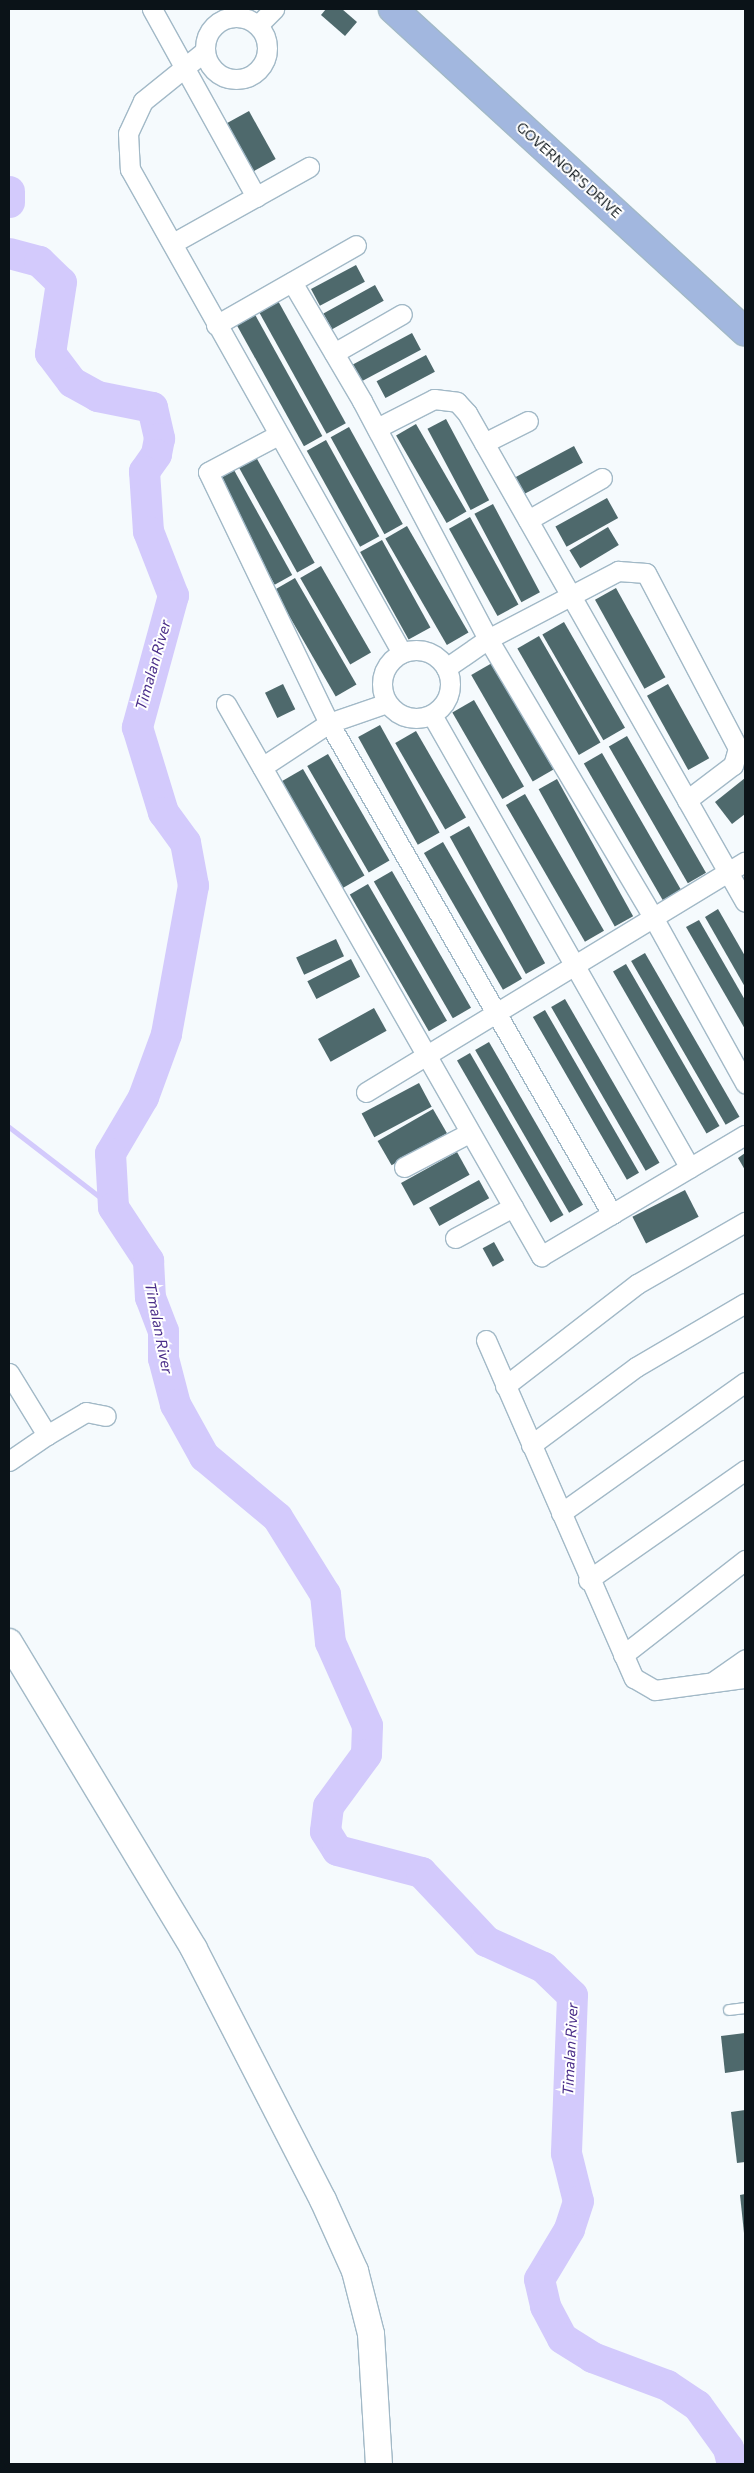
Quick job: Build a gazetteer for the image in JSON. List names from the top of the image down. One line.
{"streets":{"main road":["GOVERNOR'S DRIVE"]},"water":["Timalan River"]}
